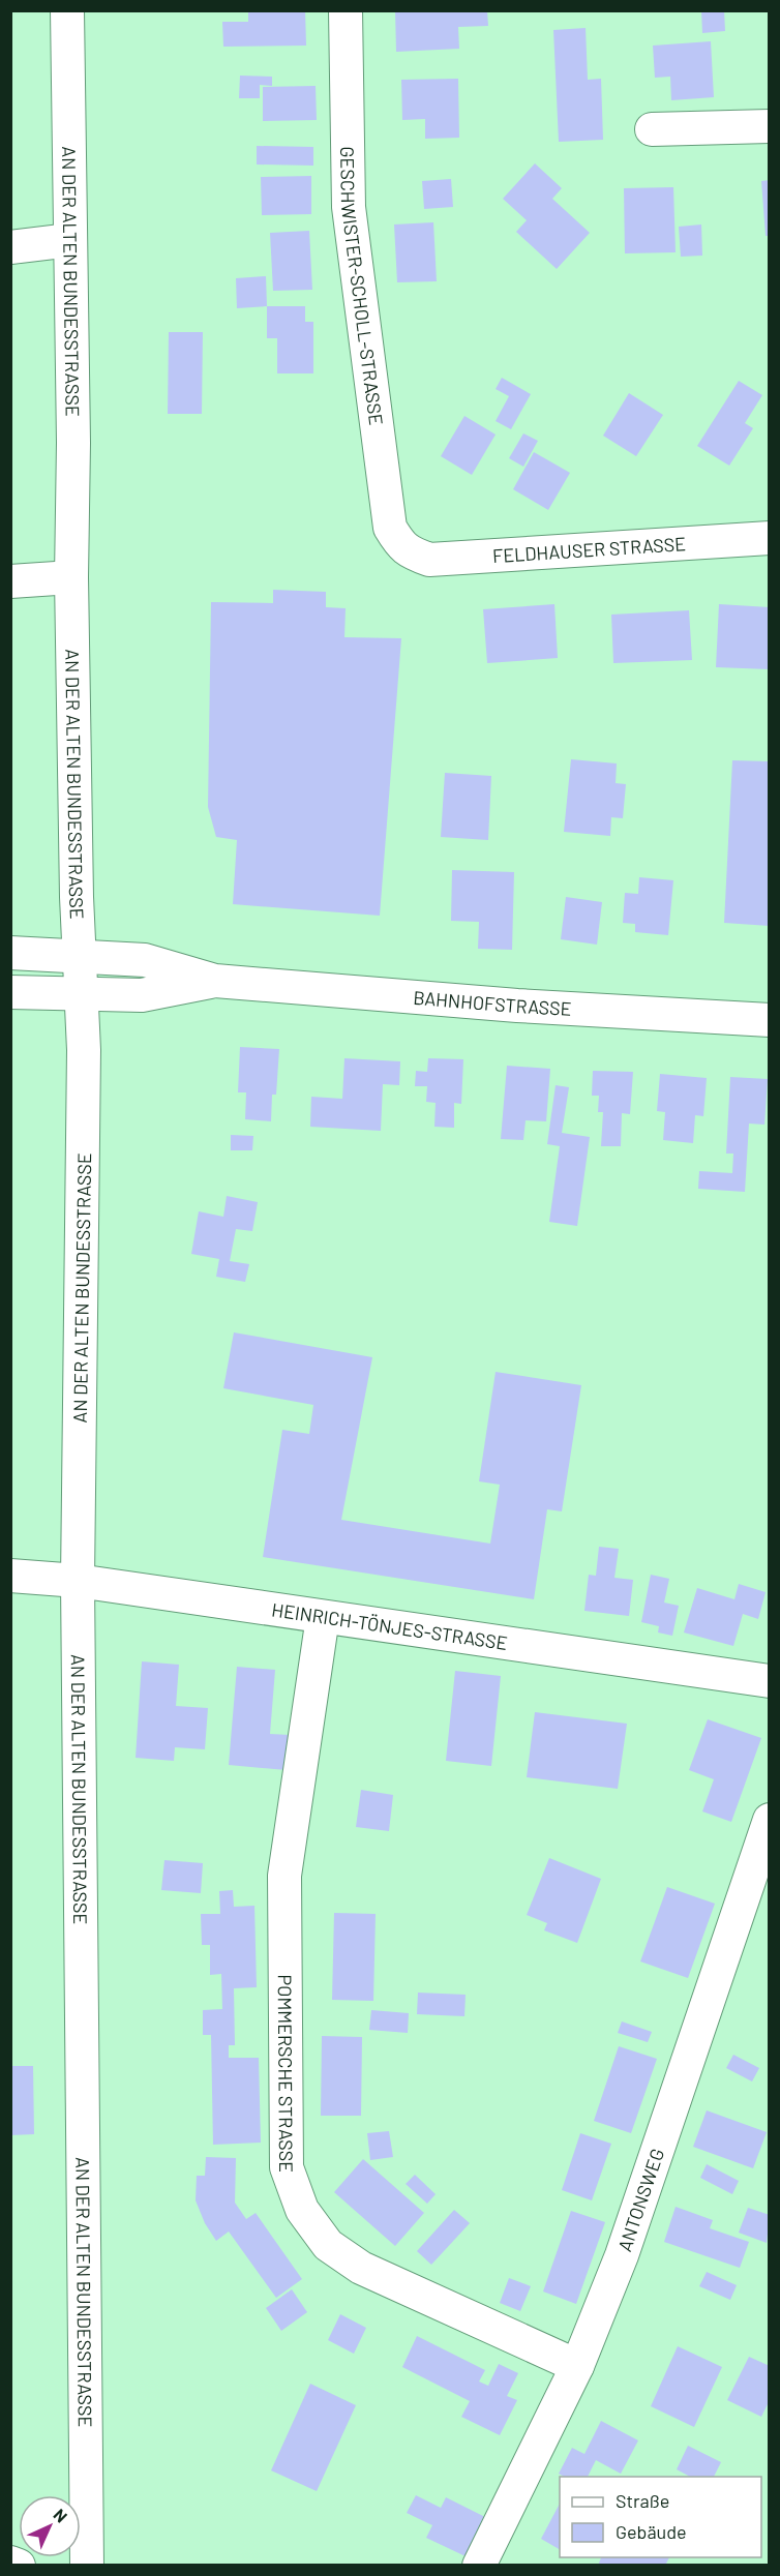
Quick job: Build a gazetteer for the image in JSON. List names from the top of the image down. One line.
{"streets":{"street":["AN DER ALTEN BUNDESSTRASSE","GESCHWISTER-SCHOLL-STRASSE","FELDHAUSER STRASSE","BAHNHOFSTRASSE","HEINRICH-TÖNJES-STRASSE","POMMERSCHE STRASSE","ANTONSWEG"]},"crossings":[["AN DER ALTEN BUNDESSTRASSE","BAHNHOFSTRASSE"],["AN DER ALTEN BUNDESSTRASSE","HEINRICH-TÖNJES-STRASSE"],["GESCHWISTER-SCHOLL-STRASSE","FELDHAUSER STRASSE"],["HEINRICH-TÖNJES-STRASSE","POMMERSCHE STRASSE"],["POMMERSCHE STRASSE","ANTONSWEG"]],"legend":["Straße","Gebäude"],"north":"top right"}
